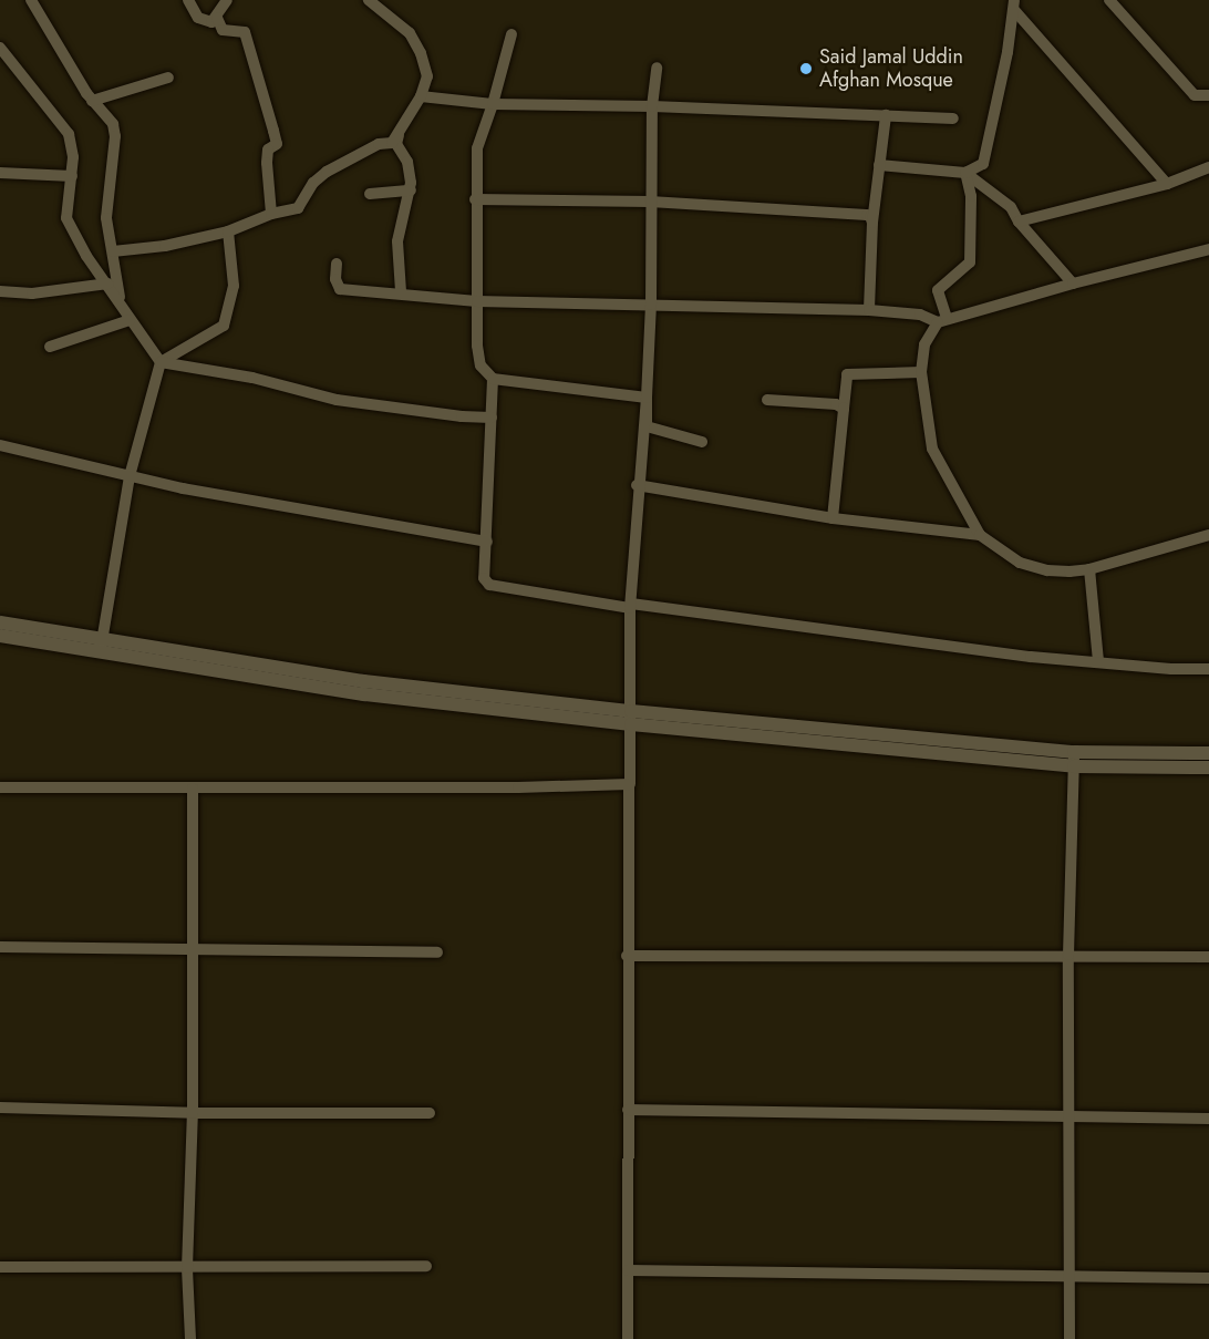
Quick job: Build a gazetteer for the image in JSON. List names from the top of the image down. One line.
{"places":["Said Jamal Uddin Afghan Mosque"]}
